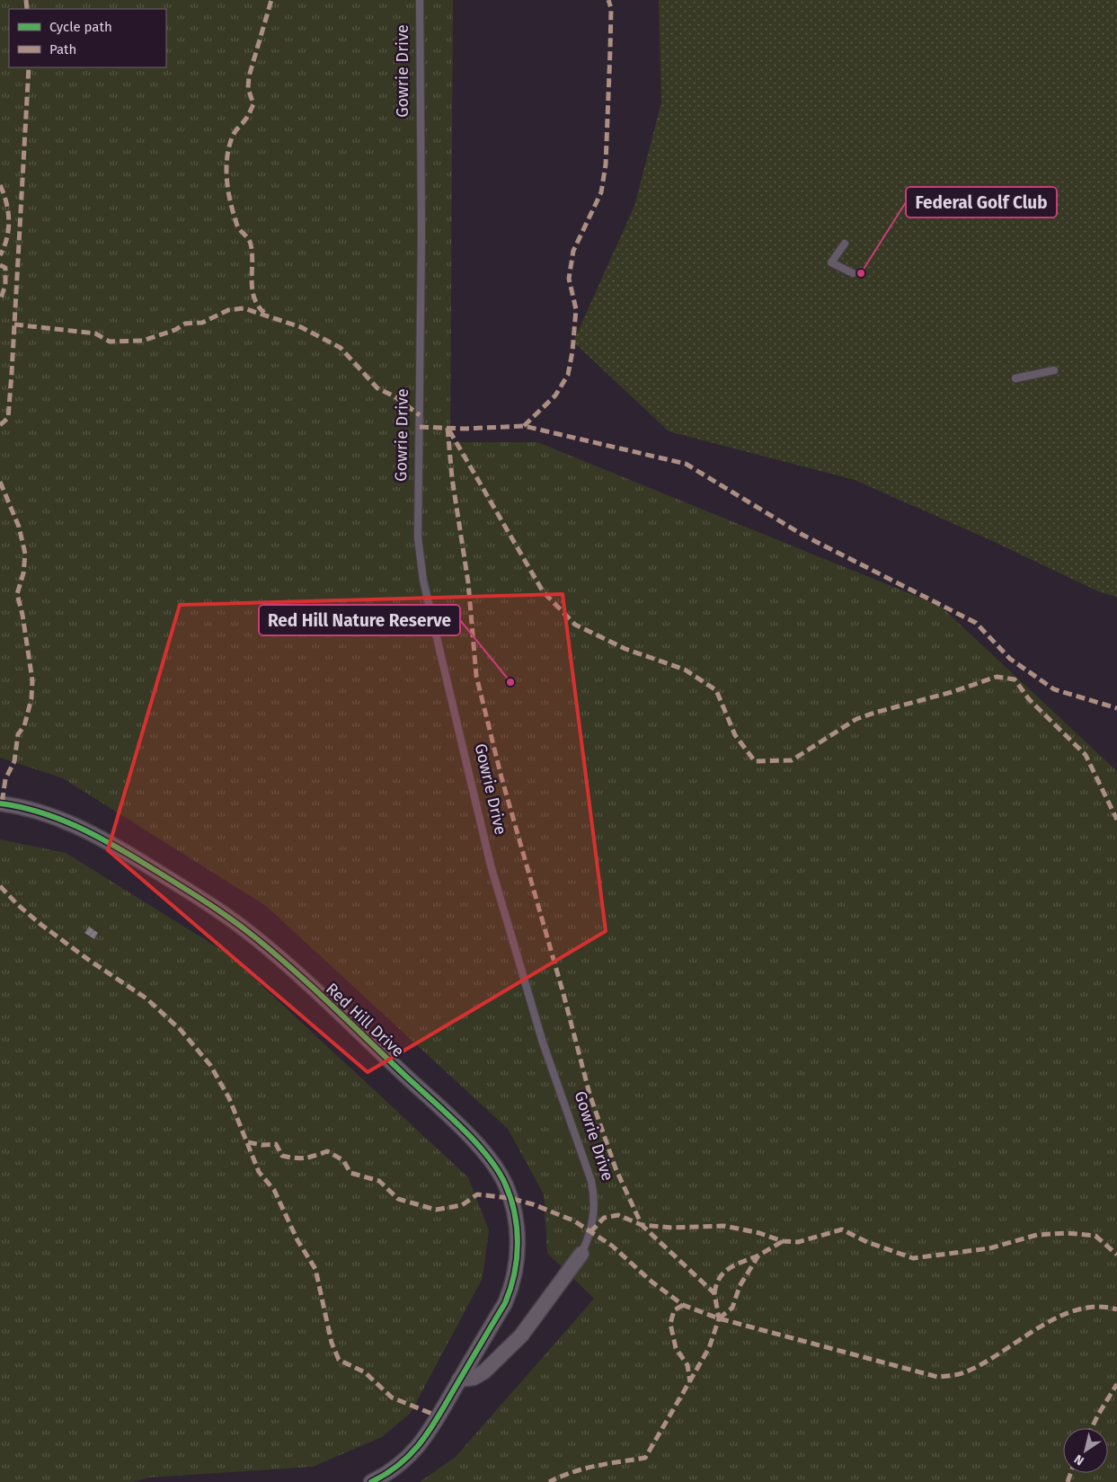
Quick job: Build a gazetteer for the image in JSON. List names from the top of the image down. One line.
{"streets":{"street":["Gowrie Drive","Red Hill Drive"]},"crossings":[["Gowrie Drive","Red Hill Drive"]],"places":["Federal Golf Club","Red Hill Nature Reserve"],"legend":["Cycle path","Path"],"north":"bottom left"}
